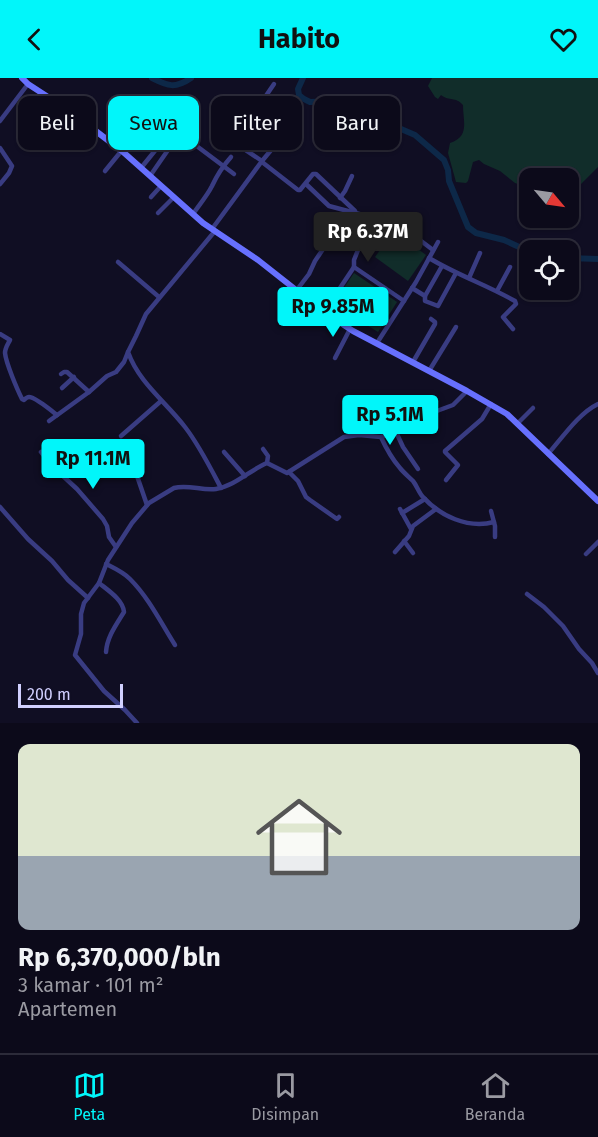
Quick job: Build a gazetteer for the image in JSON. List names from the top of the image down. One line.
{"scale_bar":"200 m","north":"bottom right","page":{"header":"Habito","chip":["Beli","Sewa","Filter","Baru"],"price":["Rp 6.37M","Rp 9.85M","Rp 5.1M","Rp 11.1M"],"scale":"200 m","list":[{"name":"Rp 6,370,000/bln","note":"3 kamar · 101 m² · Apartemen"}],"tabs":["Peta","Disimpan","Beranda"]}}
